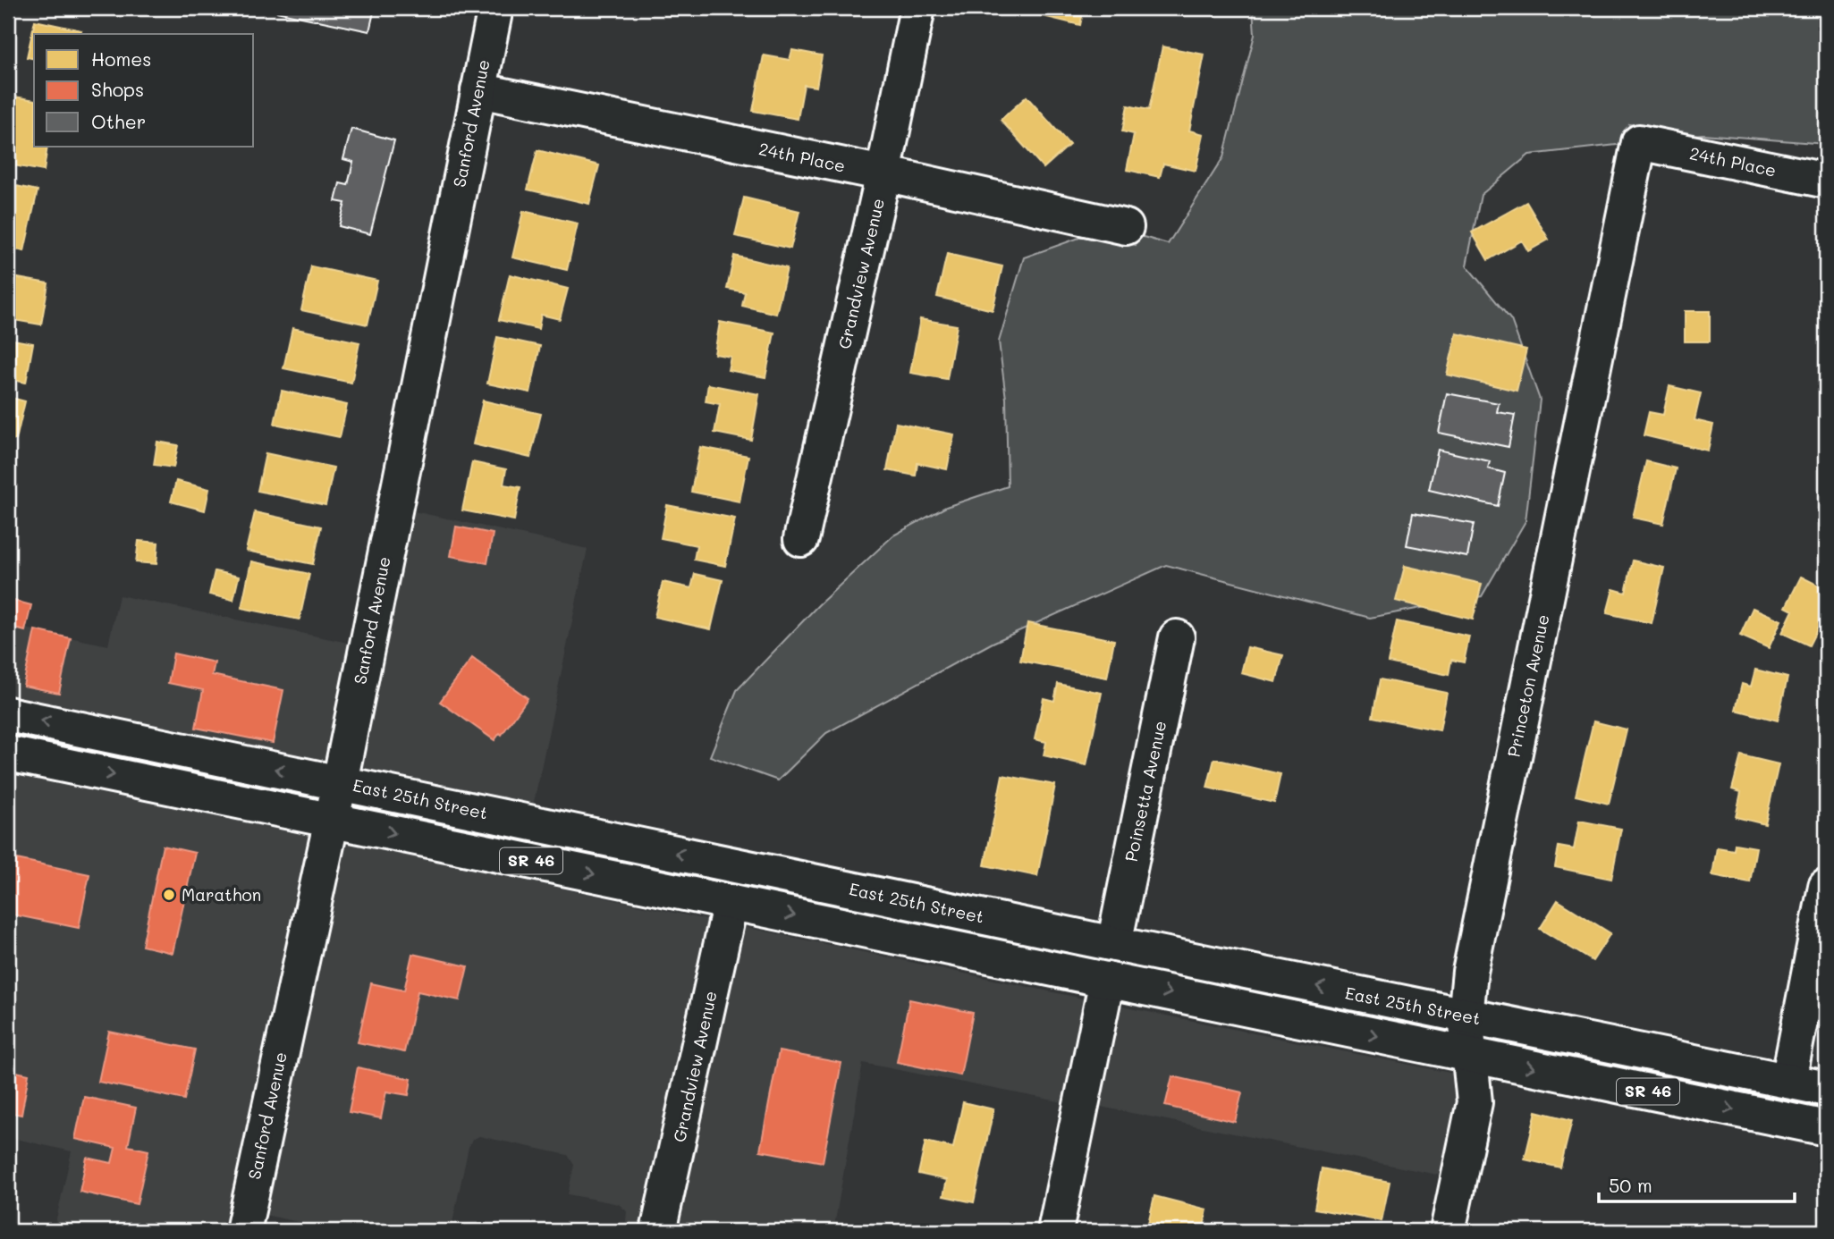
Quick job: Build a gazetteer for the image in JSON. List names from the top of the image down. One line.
{"streets":{"main road":["Sanford Avenue","24th Place","Grandview Avenue","Princeton Avenue","Poinsetta Avenue","East 25th Street","SR 46"]},"crossings":[["Sanford Avenue","24th Place"],["Sanford Avenue","East 25th Street"],["24th Place","Grandview Avenue"],["24th Place","Princeton Avenue"],["Grandview Avenue","East 25th Street"],["Princeton Avenue","East 25th Street"],["Poinsetta Avenue","East 25th Street"]],"places":["Marathon"],"legend":["Homes","Shops","Other"],"scale_bar":"50 m"}
